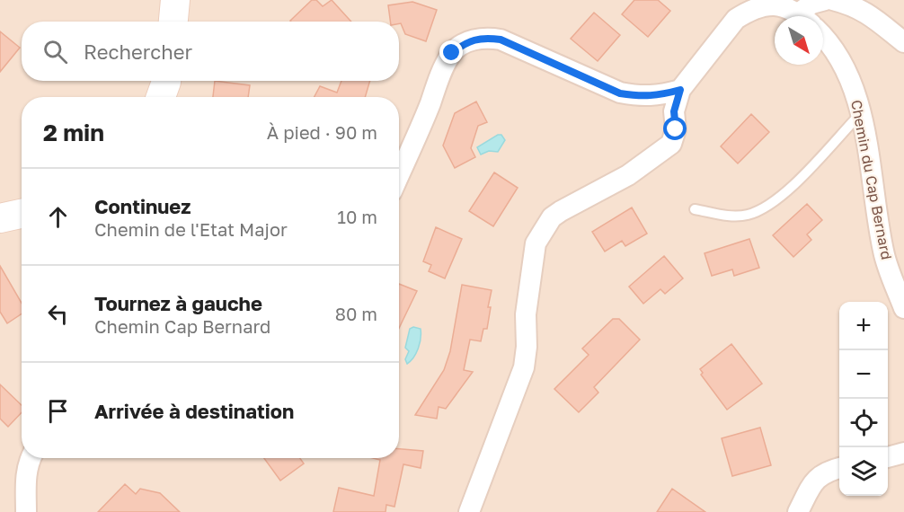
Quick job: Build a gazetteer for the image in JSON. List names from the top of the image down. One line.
{"streets":{"street":["Chemin du Cap Bernard"]},"north":"bottom right","page":{"search":"Rechercher","heading":["2 min","À pied · 90 m"],"list":[["Continuez","Chemin de l'Etat Major","10 m"],["Tournez à gauche","Chemin Cap Bernard","80 m"],"Arrivée à destination"],"map_buttons":["+","−"]}}
